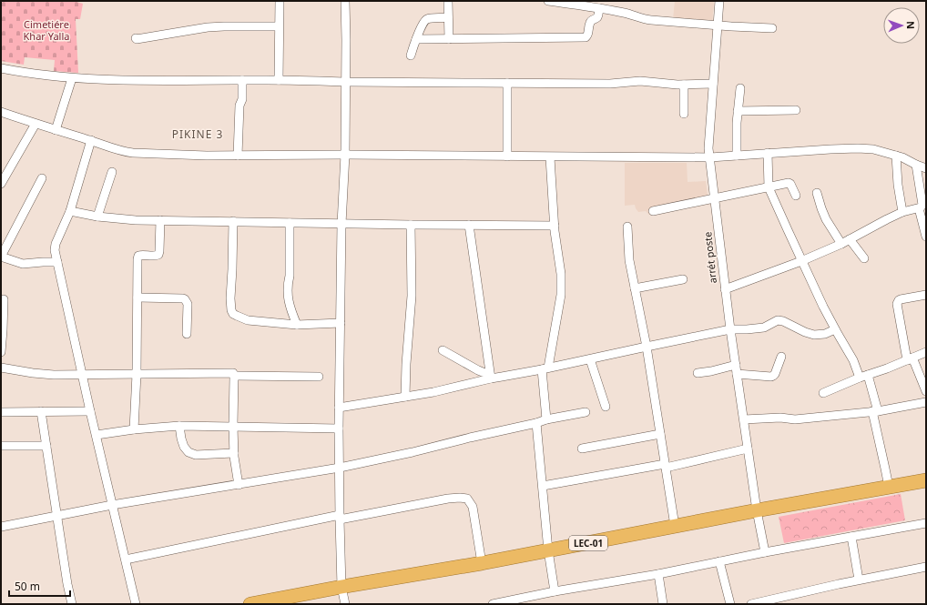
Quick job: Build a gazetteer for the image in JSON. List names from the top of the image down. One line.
{"streets":{"highway":["LEC-01"],"street":["arrét poste"]},"crossings":[["arrét poste","LEC-01"]],"districts":["PIKINE 3"],"parks":["Cimetiére Khar Yalla"],"scale_bar":"50 m","north":"right"}
